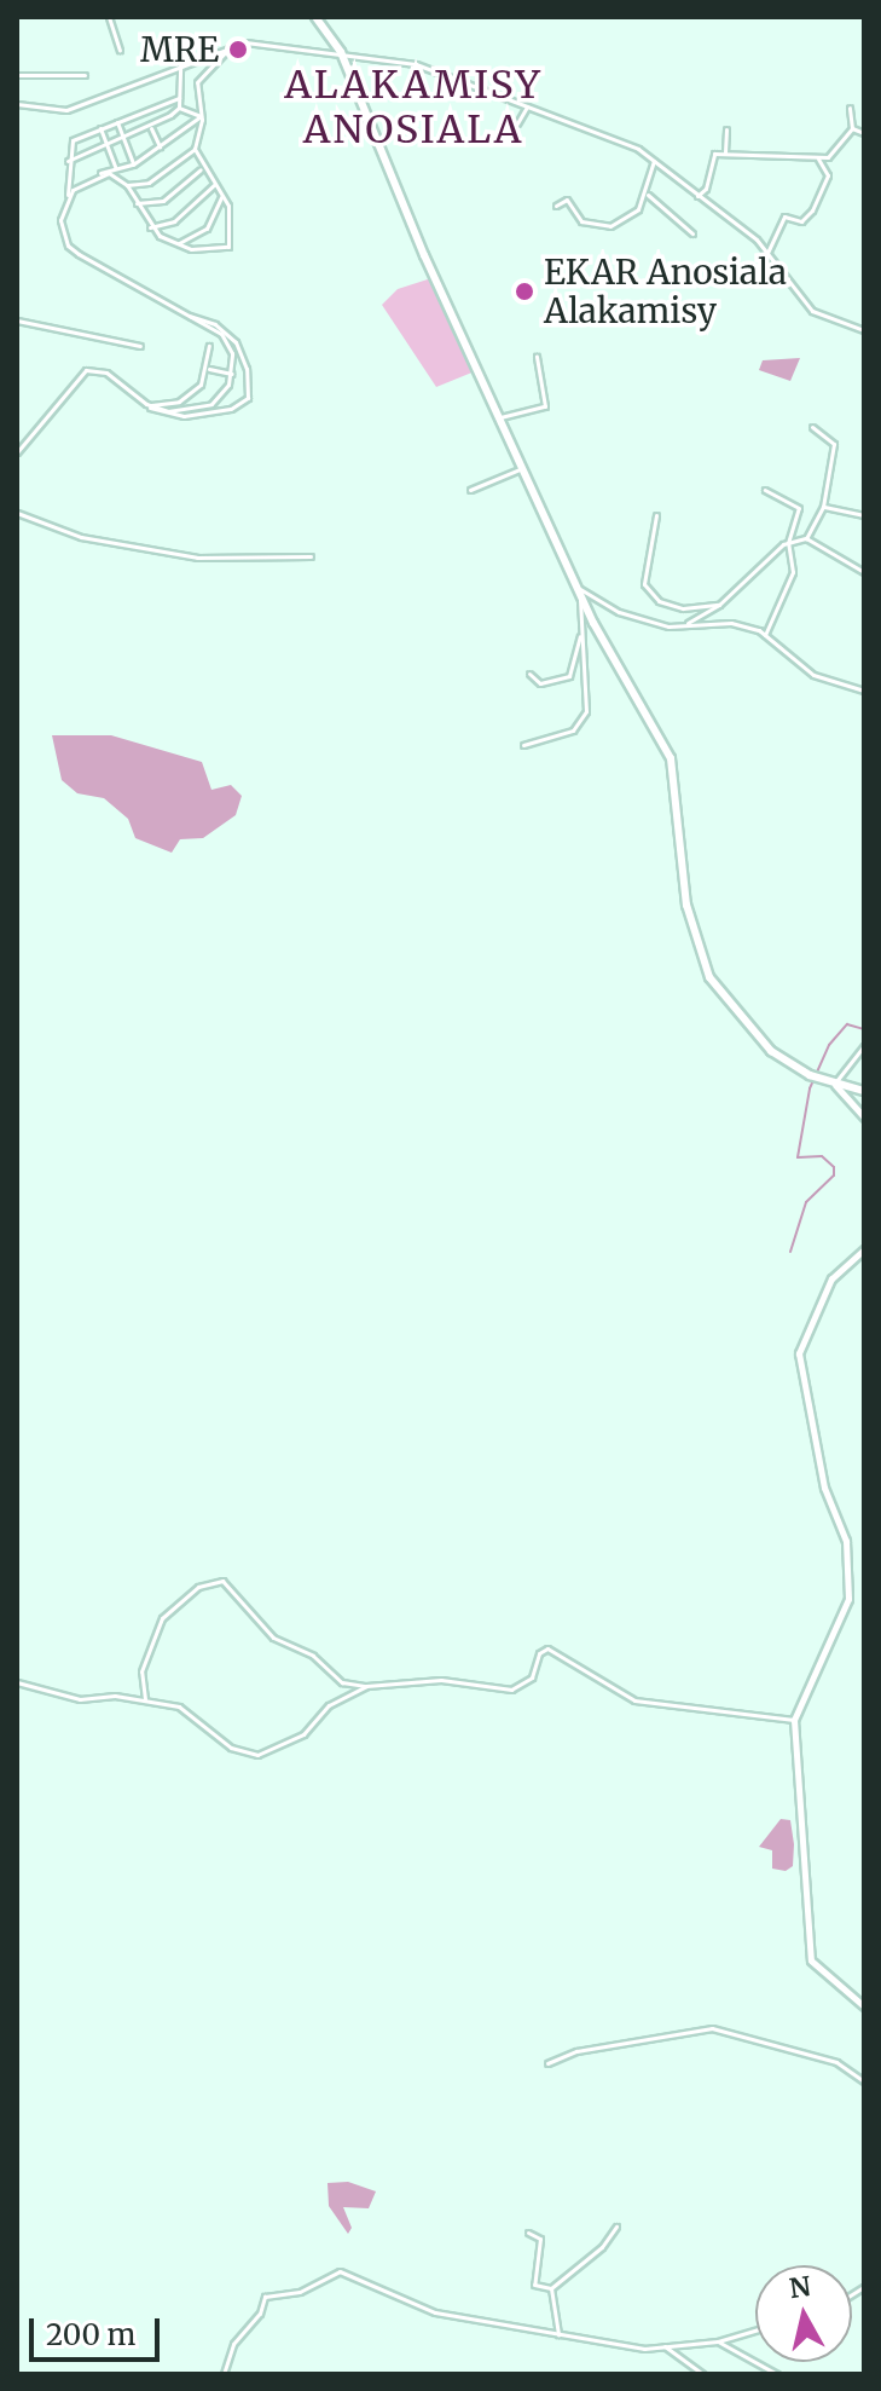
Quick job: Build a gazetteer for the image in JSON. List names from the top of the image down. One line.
{"districts":["ALAKAMISY ANOSIALA"],"places":["MRE","EKAR Anosiala Alakamisy"],"scale_bar":"200 m","north":"top"}
